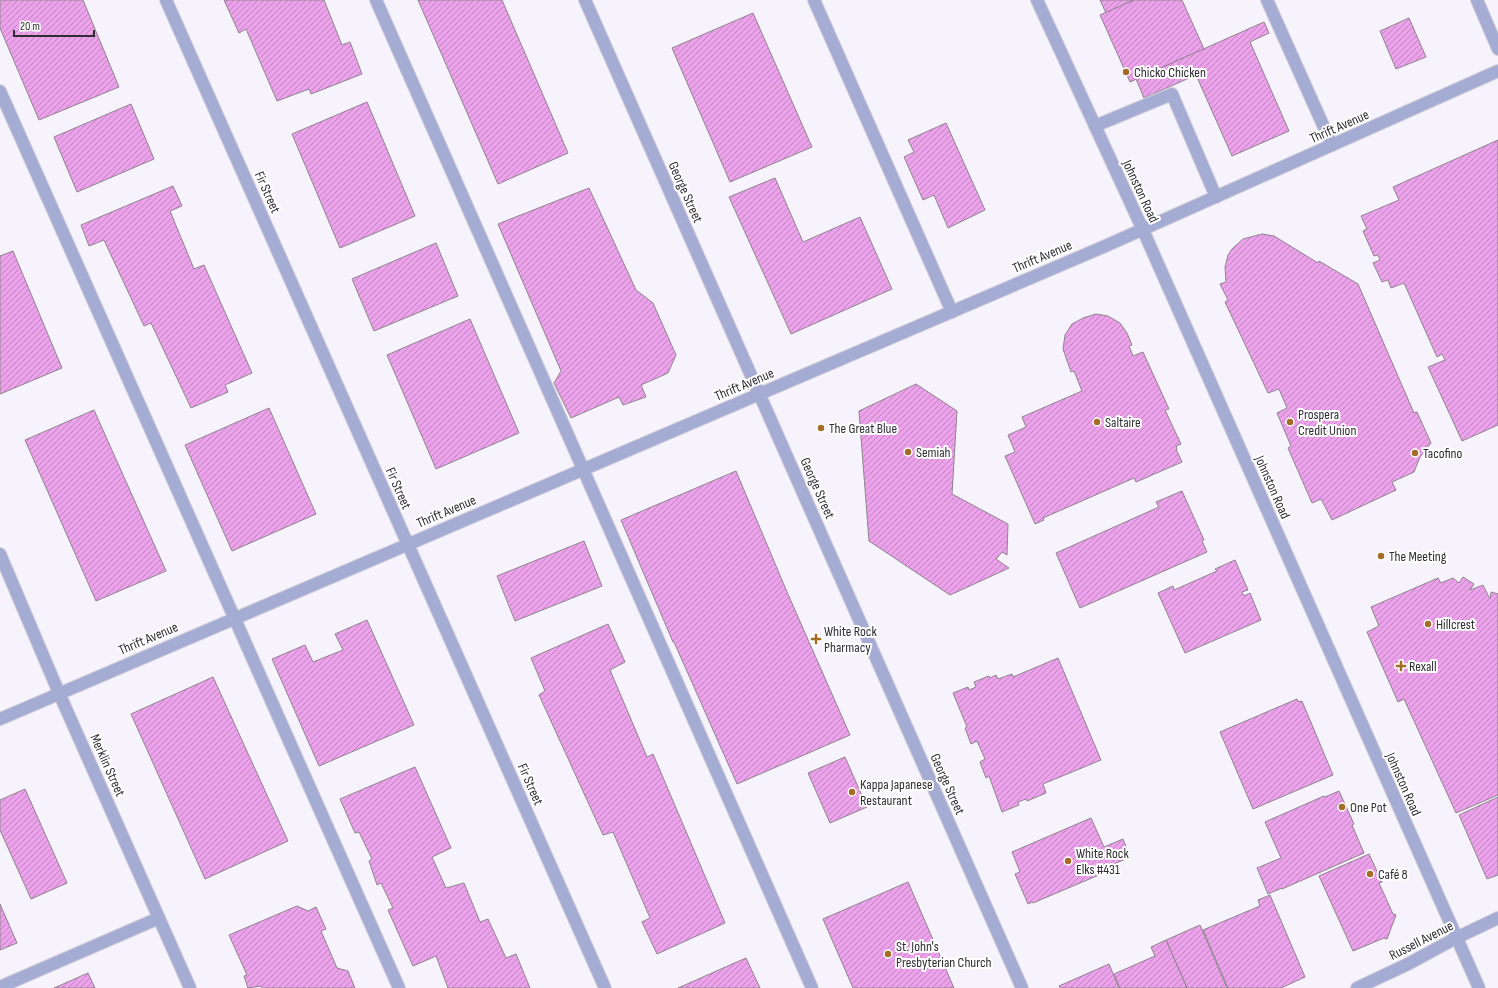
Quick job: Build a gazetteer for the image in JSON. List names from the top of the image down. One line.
{"streets":{"street":["Thrift Avenue","Johnston Road","Fir Street","George Street","Merklin Street","Russell Avenue"]},"crossings":[["Thrift Avenue","Johnston Road"],["Thrift Avenue","Fir Street"],["Thrift Avenue","George Street"],["Thrift Avenue","Merklin Street"],["Johnston Road","Russell Avenue"]],"places":{"other":["Chicko Chicken","Saltaire","Prospera Credit Union","The Great Blue","Semiah","Tacofino","The Meeting","Hillcrest","Kappa Japanese Restaurant","One Pot","White Rock Elks #431","Café 8","St. John's Presbyterian Church"],"health":["White Rock Pharmacy","Rexall"]},"scale_bar":"20 m"}
